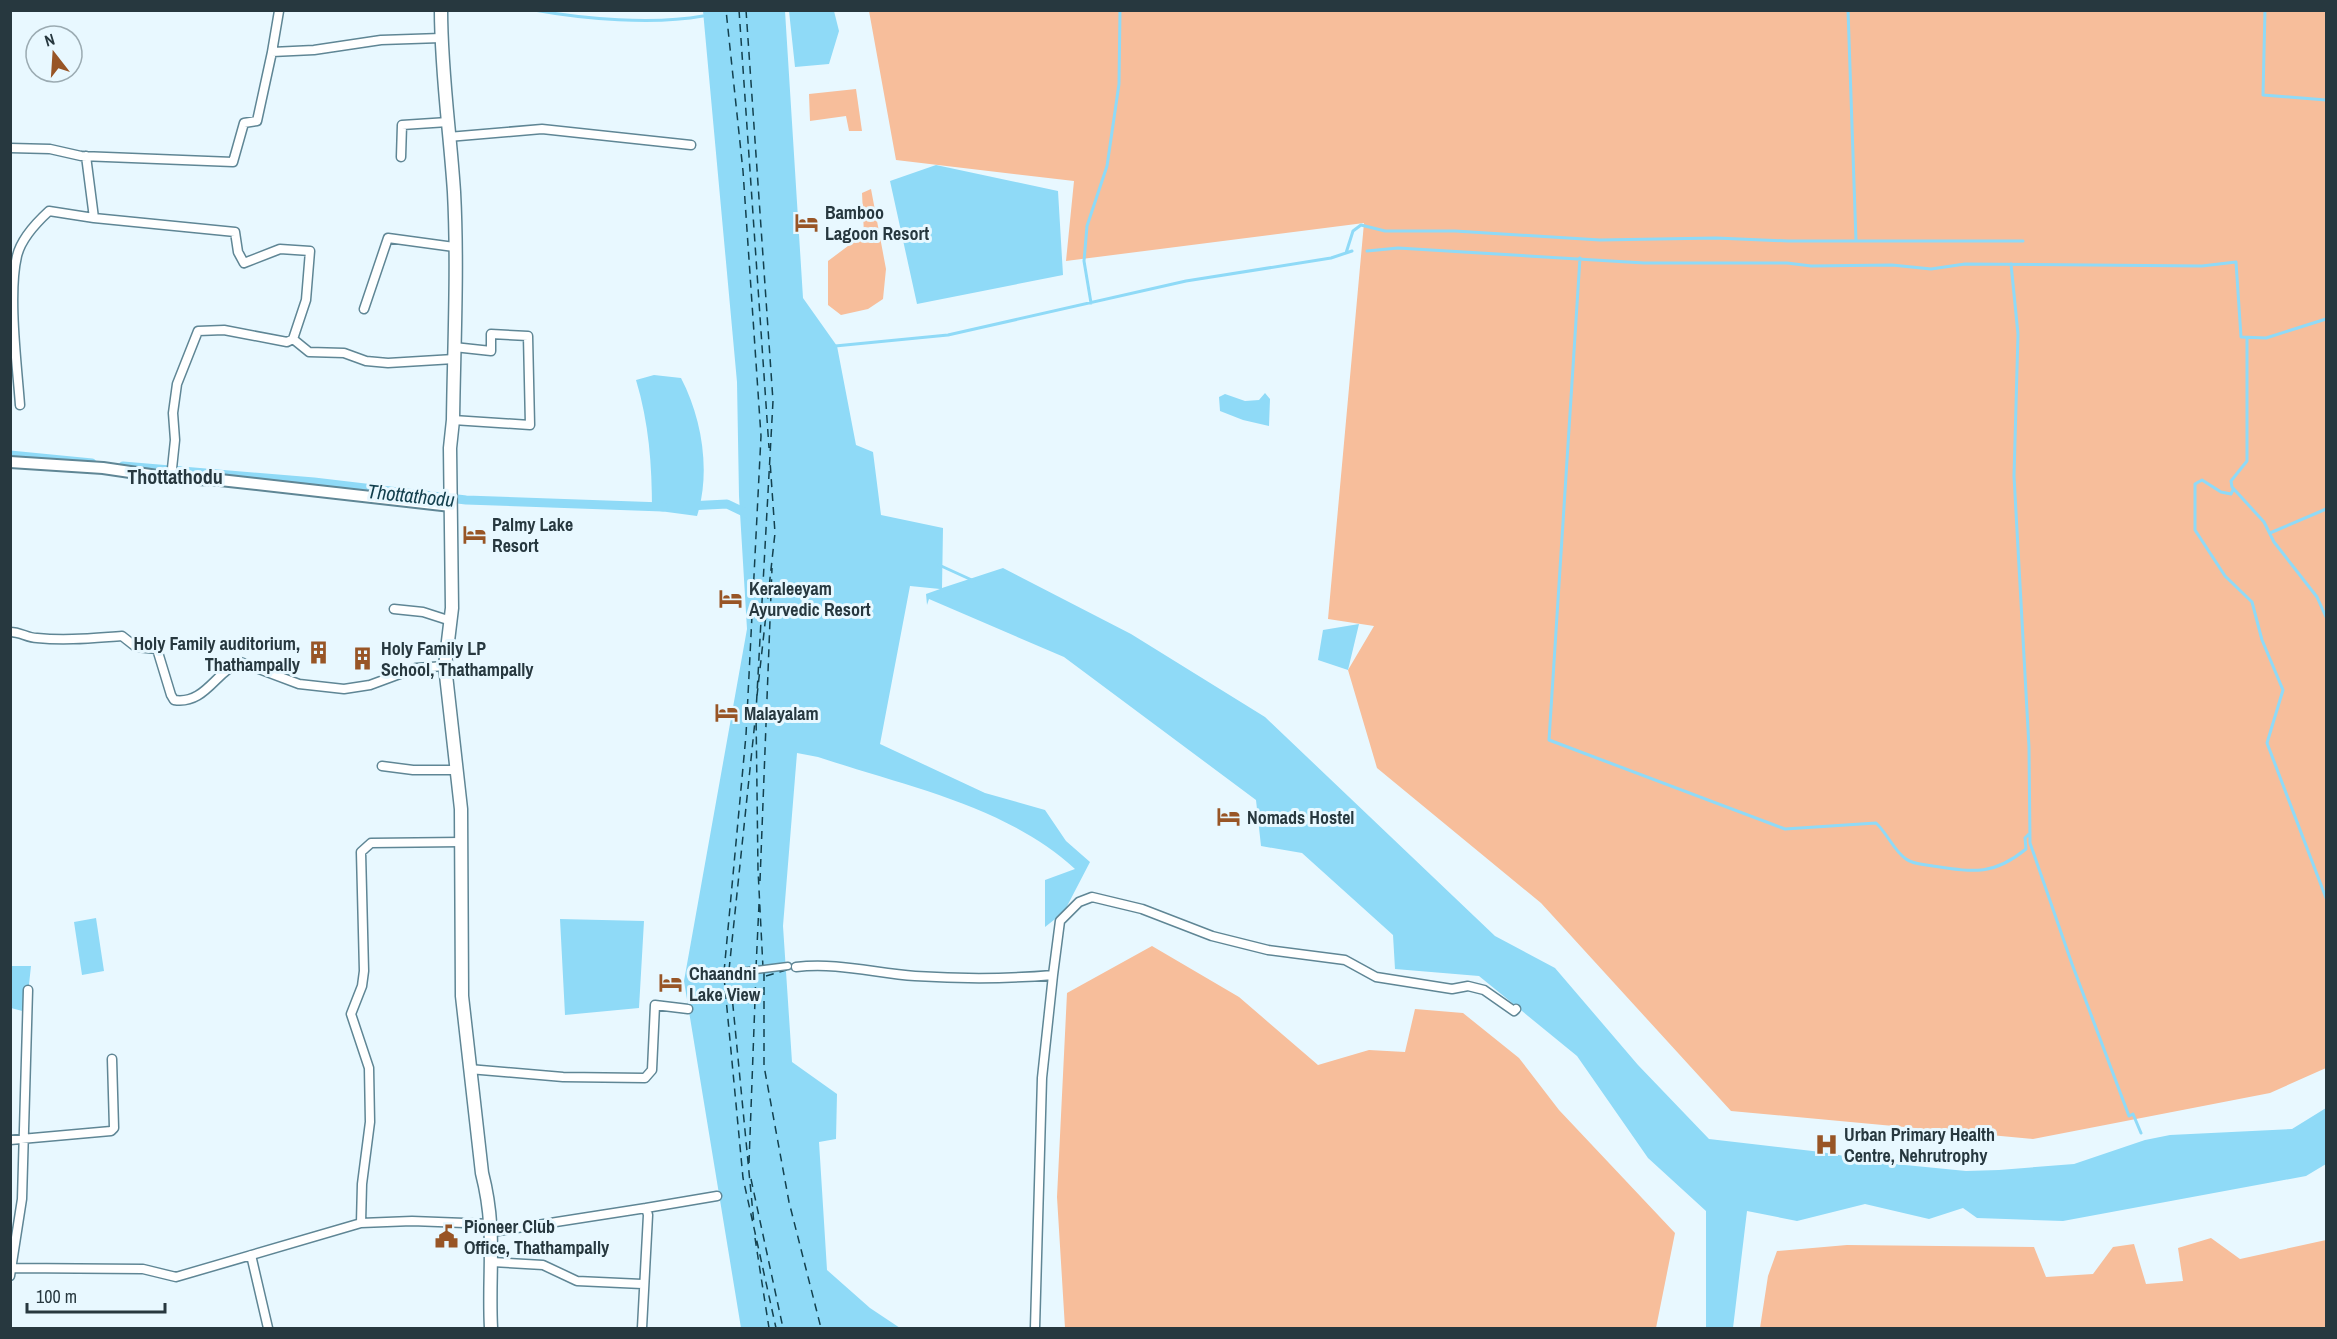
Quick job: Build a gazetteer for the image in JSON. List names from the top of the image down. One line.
{"districts":["Thottathodu"],"water":["Thottathodu"],"places":{"hotel":["Bamboo Lagoon Resort","Palmy Lake Resort","Keraleeyam Ayurvedic Resort","Malayalam","Nomads Hostel","Chaandni Lake View"],"building":["Holy Family auditorium, Thathampally","Holy Family LP School, Thathampally"],"hospital":["Urban Primary Health Centre, Nehrutrophy"],"public building":["Pioneer Club Office, Thathampally"]},"scale_bar":"100 m","north":"top"}
